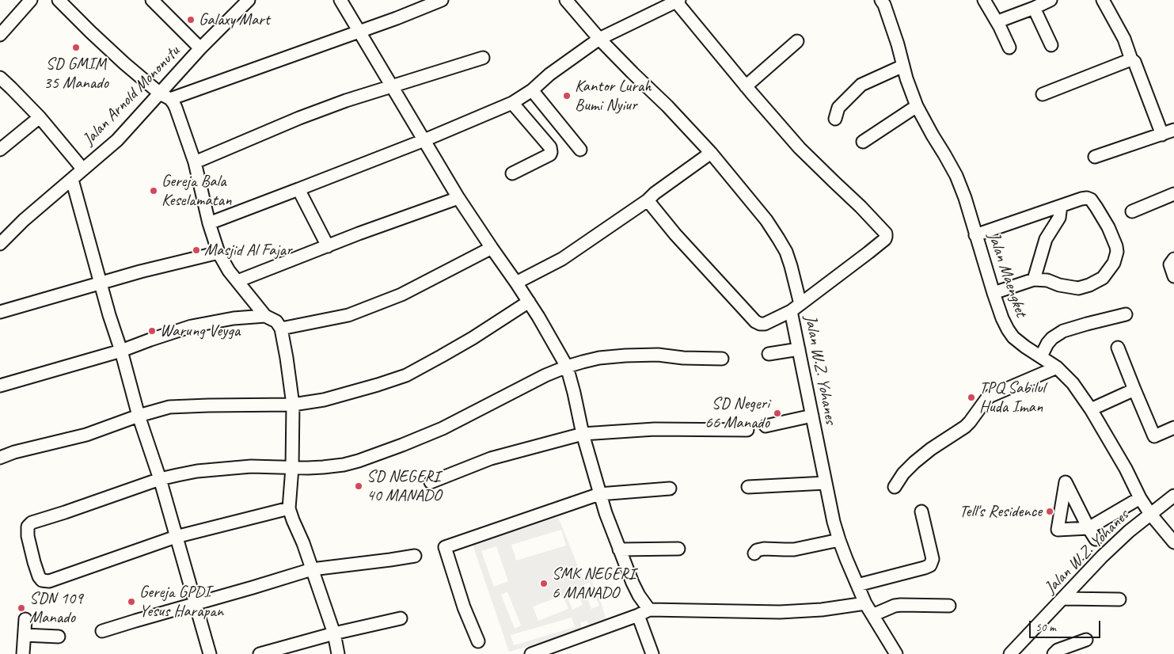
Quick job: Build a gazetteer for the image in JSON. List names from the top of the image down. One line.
{"streets":{"street":["Jalan Arnold Mononutu","Jalan Maengket","Jalan W.Z. Yohanes"]},"crossings":[["Jalan Maengket","Jalan W.Z. Yohanes"]],"places":["Galaxy Mart","SD GMIM 35 Manado","Kantor Lurah Bumi Nyiur","Gereja Bala Keselamatan","Masjid Al Fajar","Warung Veyga","TPQ Sabilul Huda Iman","SD Negeri 66 Manado","SD NEGERI 40 MANADO","Tell's Residence","SMK NEGERI 6 MANADO","Gereja GPDI Yesus Harapan","SDN 109 Manado"],"scale_bar":"50 m"}
